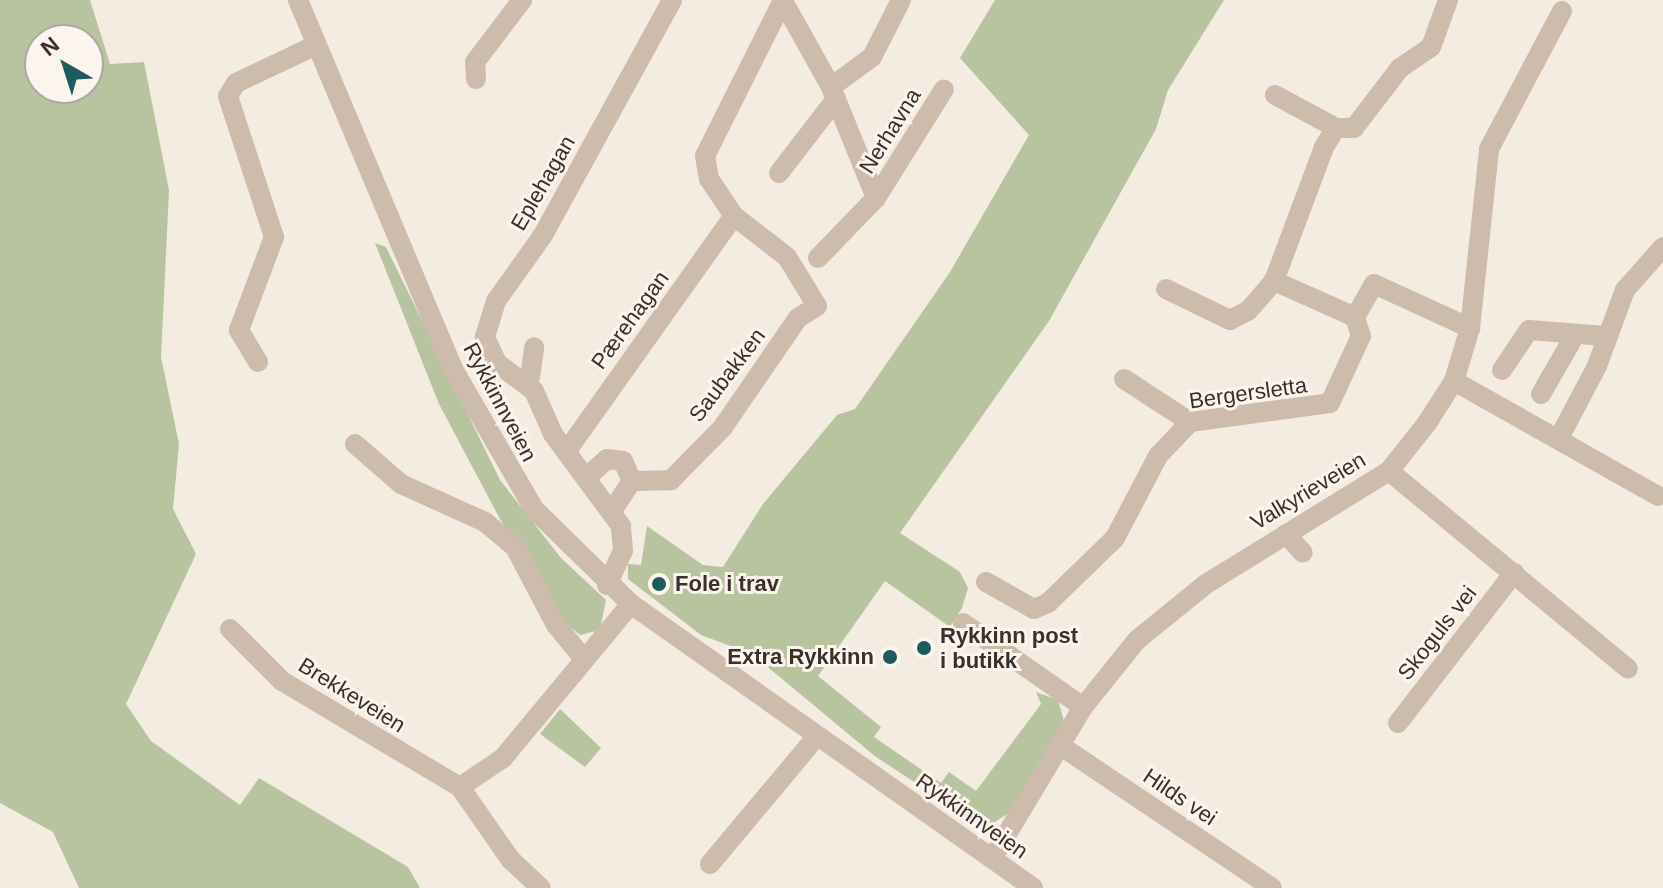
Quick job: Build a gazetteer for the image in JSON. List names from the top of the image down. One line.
{"streets":{"street":["Nerhavna","Eplehagan","Pærehagan","Saubakken","Bergersletta","Rykkinnveien","Valkyrieveien","Skoguls vei","Brekkeveien","Hilds vei"]},"crossings":[["Pærehagan","Saubakken"],["Bergersletta","Valkyrieveien"],["Rykkinnveien","Valkyrieveien"],["Valkyrieveien","Hilds vei"]],"places":["Fole i trav","Rykkinn post i butikk","Extra Rykkinn"],"north":"top left"}
